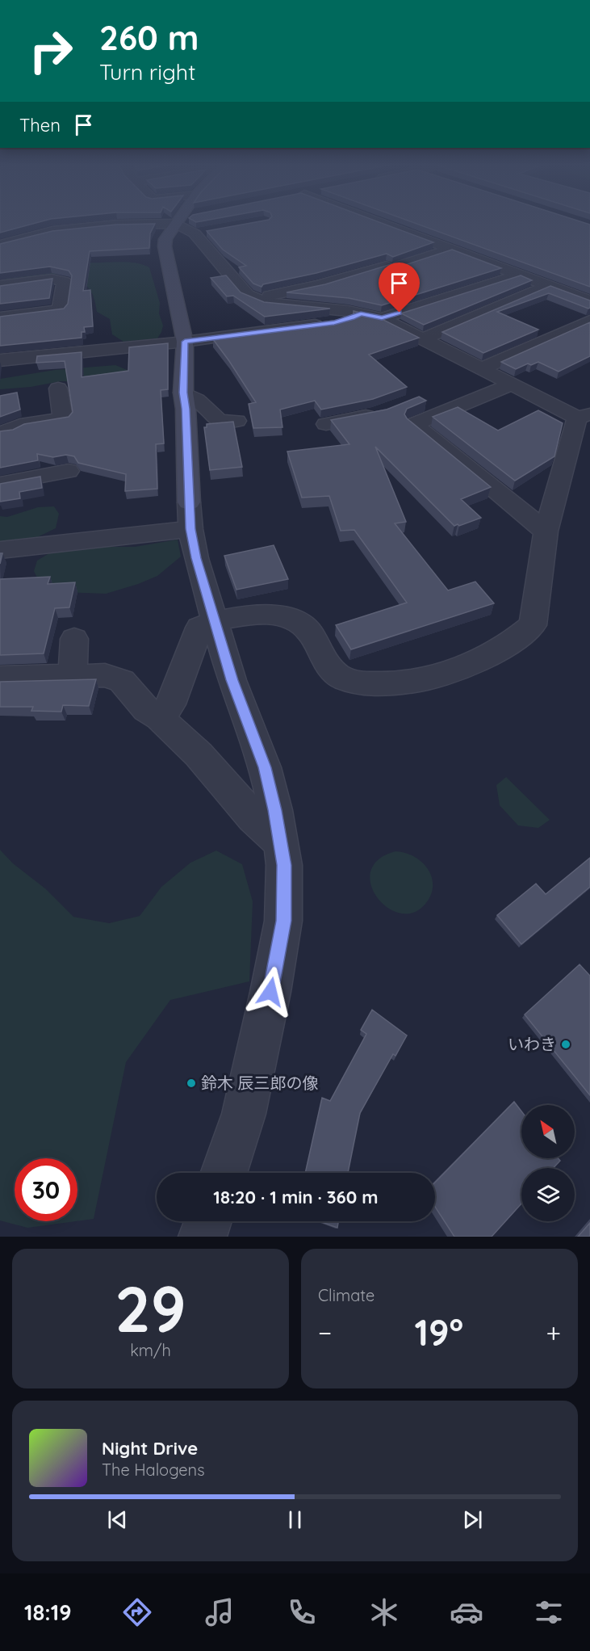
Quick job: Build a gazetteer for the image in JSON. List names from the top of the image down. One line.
{"places":["いわき","鈴木 辰三郎の像"],"north":"top left","page":{"turn":["260 m","Turn right"],"then":"Then","limit":"30","trip":"18:20 · 1 min · 360 m","tile":[["29","km/h"],"Climate"],"heat":["−","19°","+"],"song":["Night Drive","The Halogens"],"tabs":"18:19"}}
